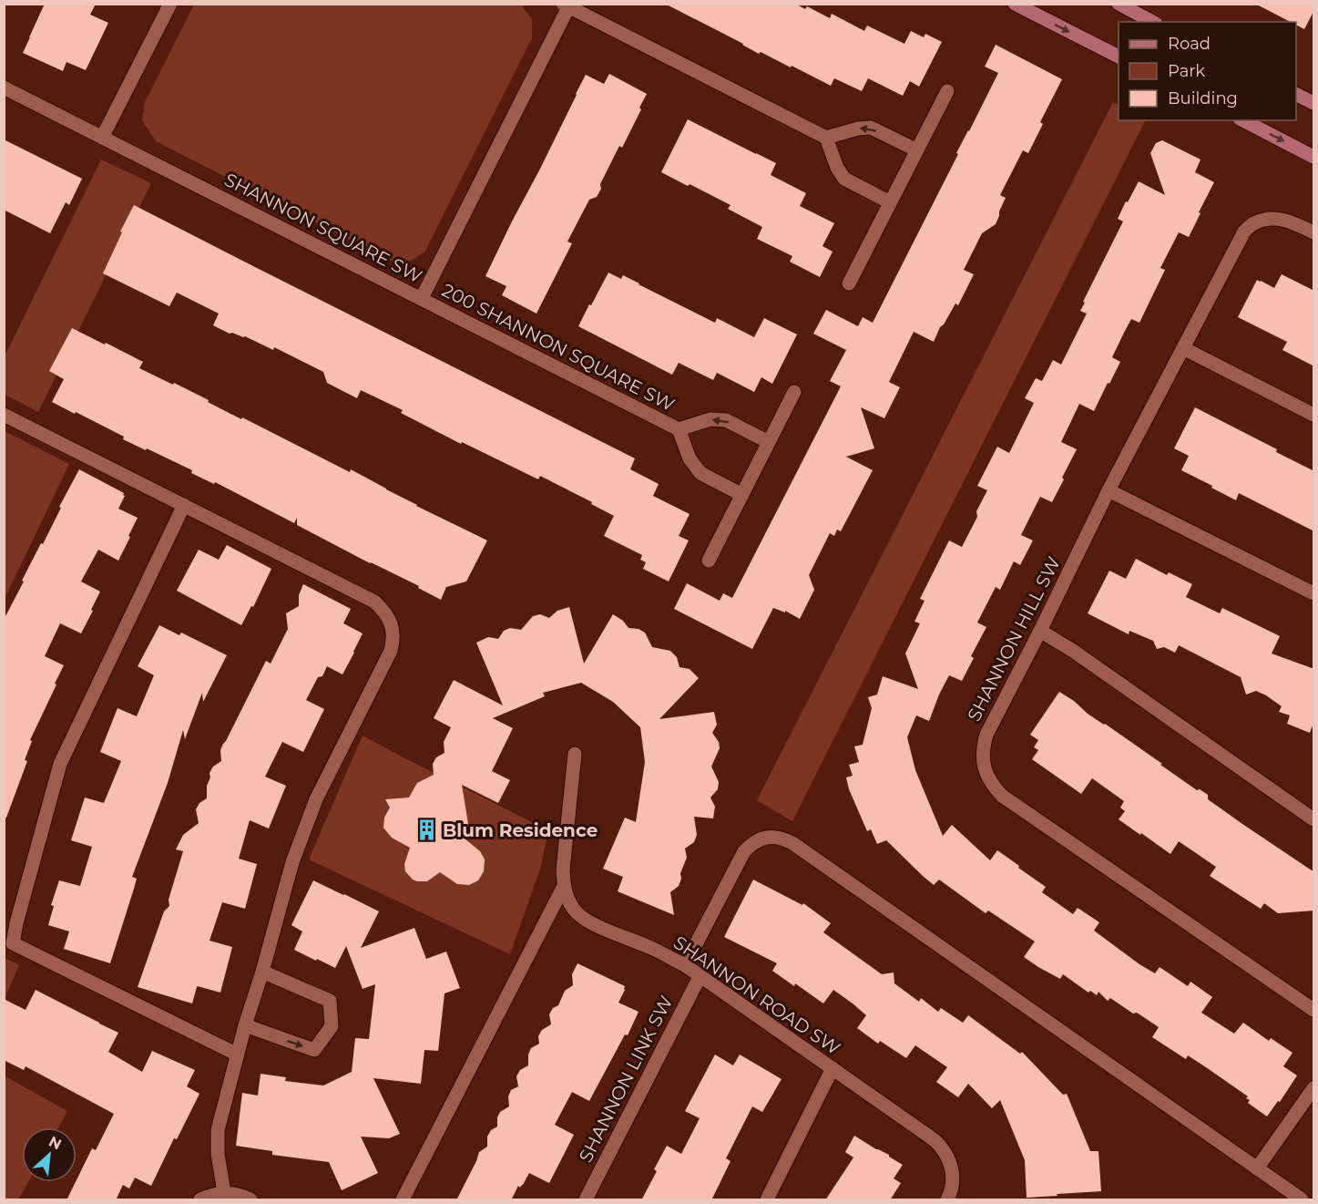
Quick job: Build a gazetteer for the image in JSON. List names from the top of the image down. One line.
{"streets":{"street":["SHANNON SQUARE SW","200 SHANNON SQUARE SW","SHANNON HILL SW","SHANNON ROAD SW","SHANNON LINK SW"]},"crossings":[["SHANNON SQUARE SW","200 SHANNON SQUARE SW"],["SHANNON ROAD SW","SHANNON LINK SW"]],"places":{"building":["Blum Residence"]},"legend":["Road","Park","Building"],"north":"top right"}
